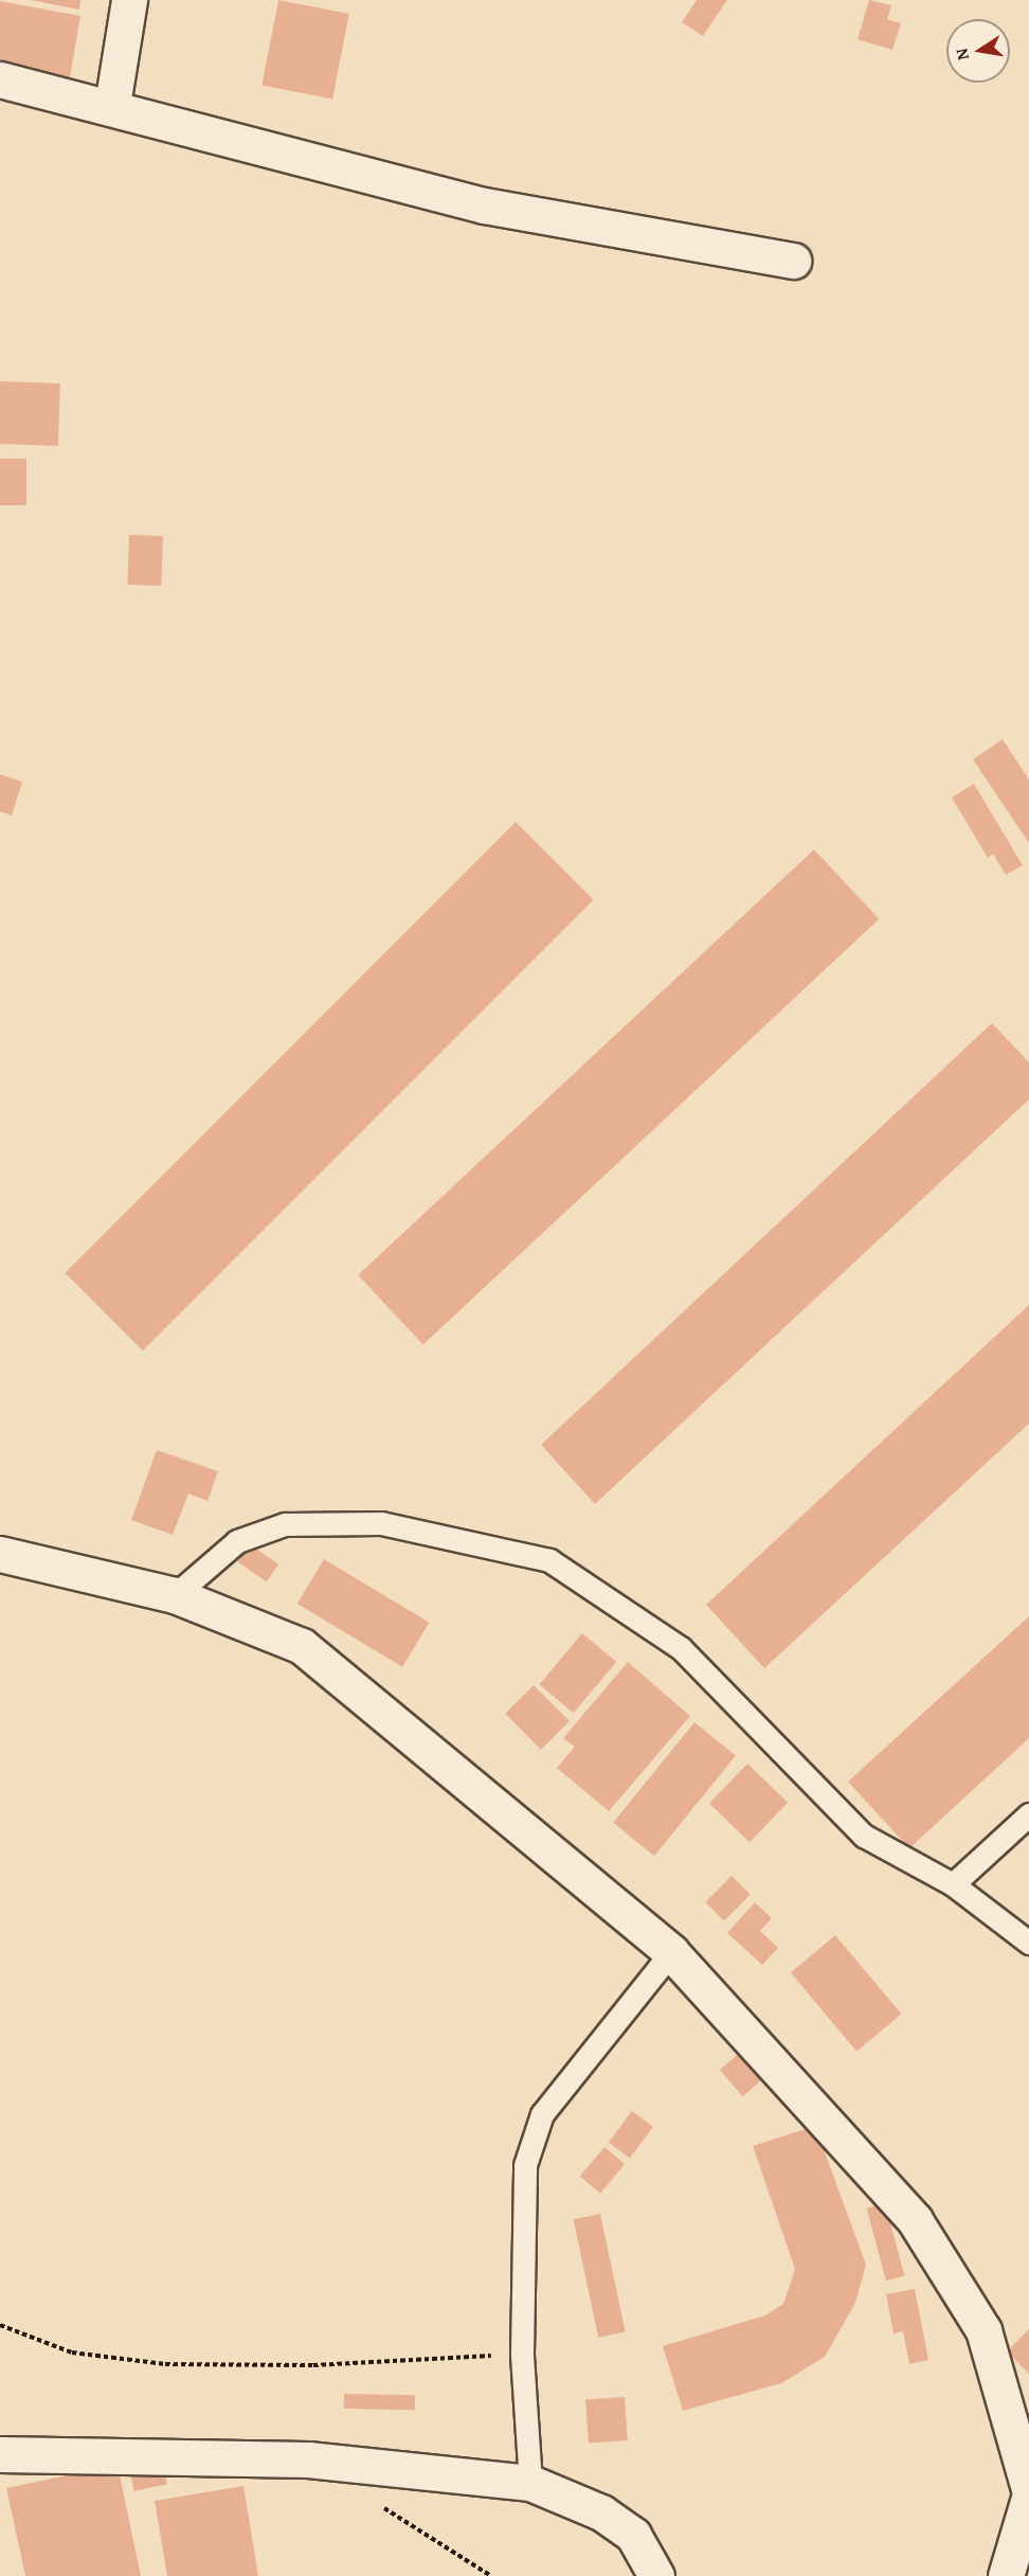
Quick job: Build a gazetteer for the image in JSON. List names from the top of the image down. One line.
{"north":"left"}
